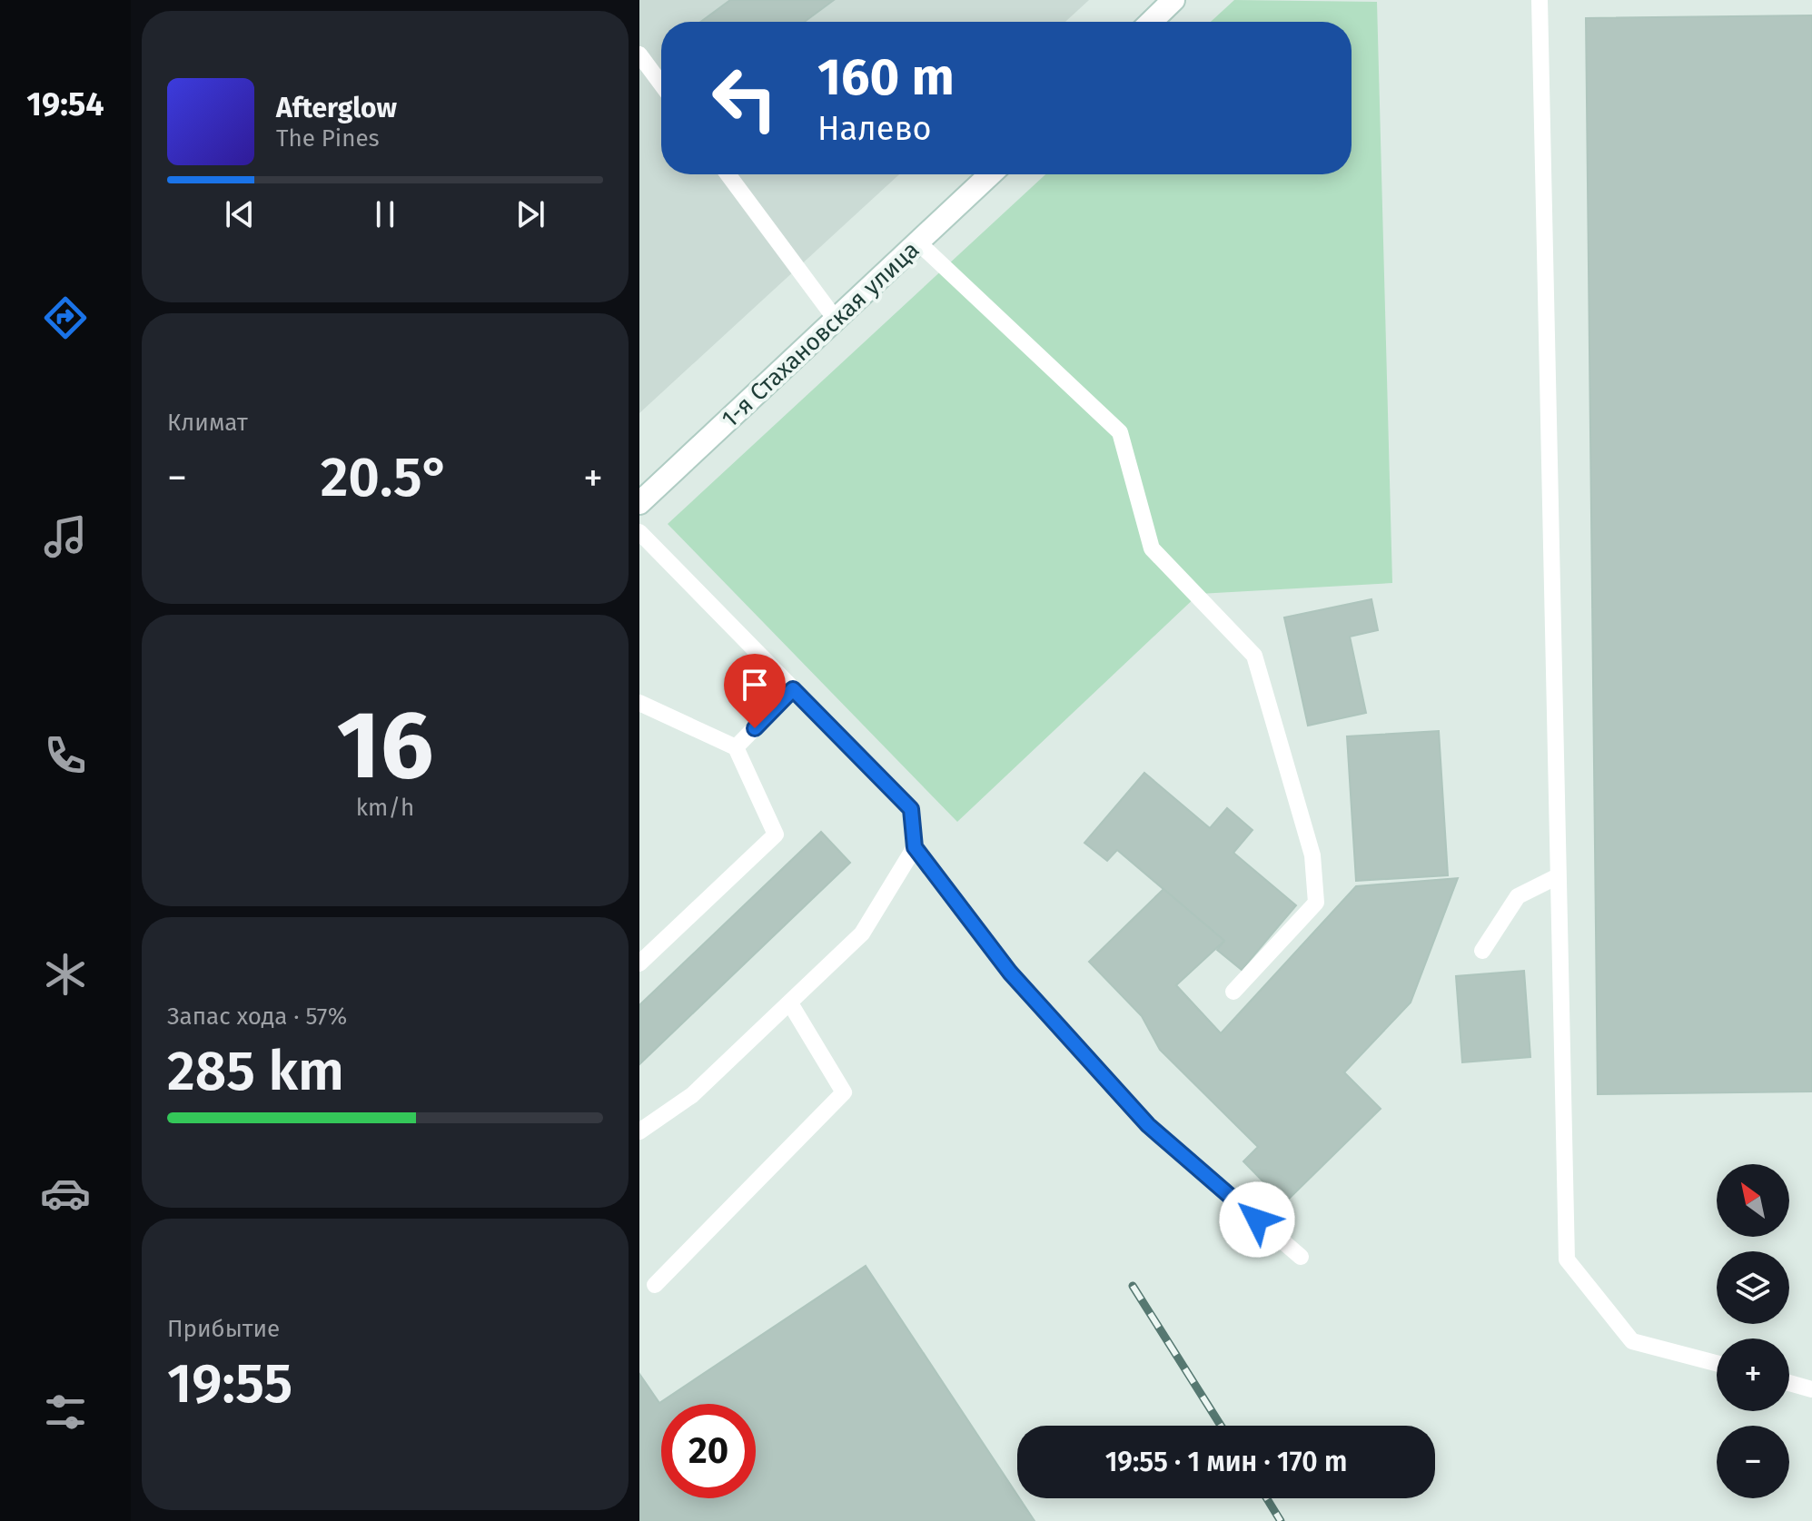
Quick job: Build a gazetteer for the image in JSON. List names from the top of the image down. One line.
{"streets":{"main road":["1-я Стахановская улица"]},"north":"top left","page":{"tabs":"19:54","turn":["160 m","Налево"],"song":["Afterglow","The Pines"],"tile":["Климат",["16","km/h"],["Запас хода · 57%","285 km"],["Прибытие","19:55"]],"heat":["−","20.5°","+"],"map_buttons":["+","−"],"limit":"20","trip":"19:55 · 1 мин · 170 m"}}
